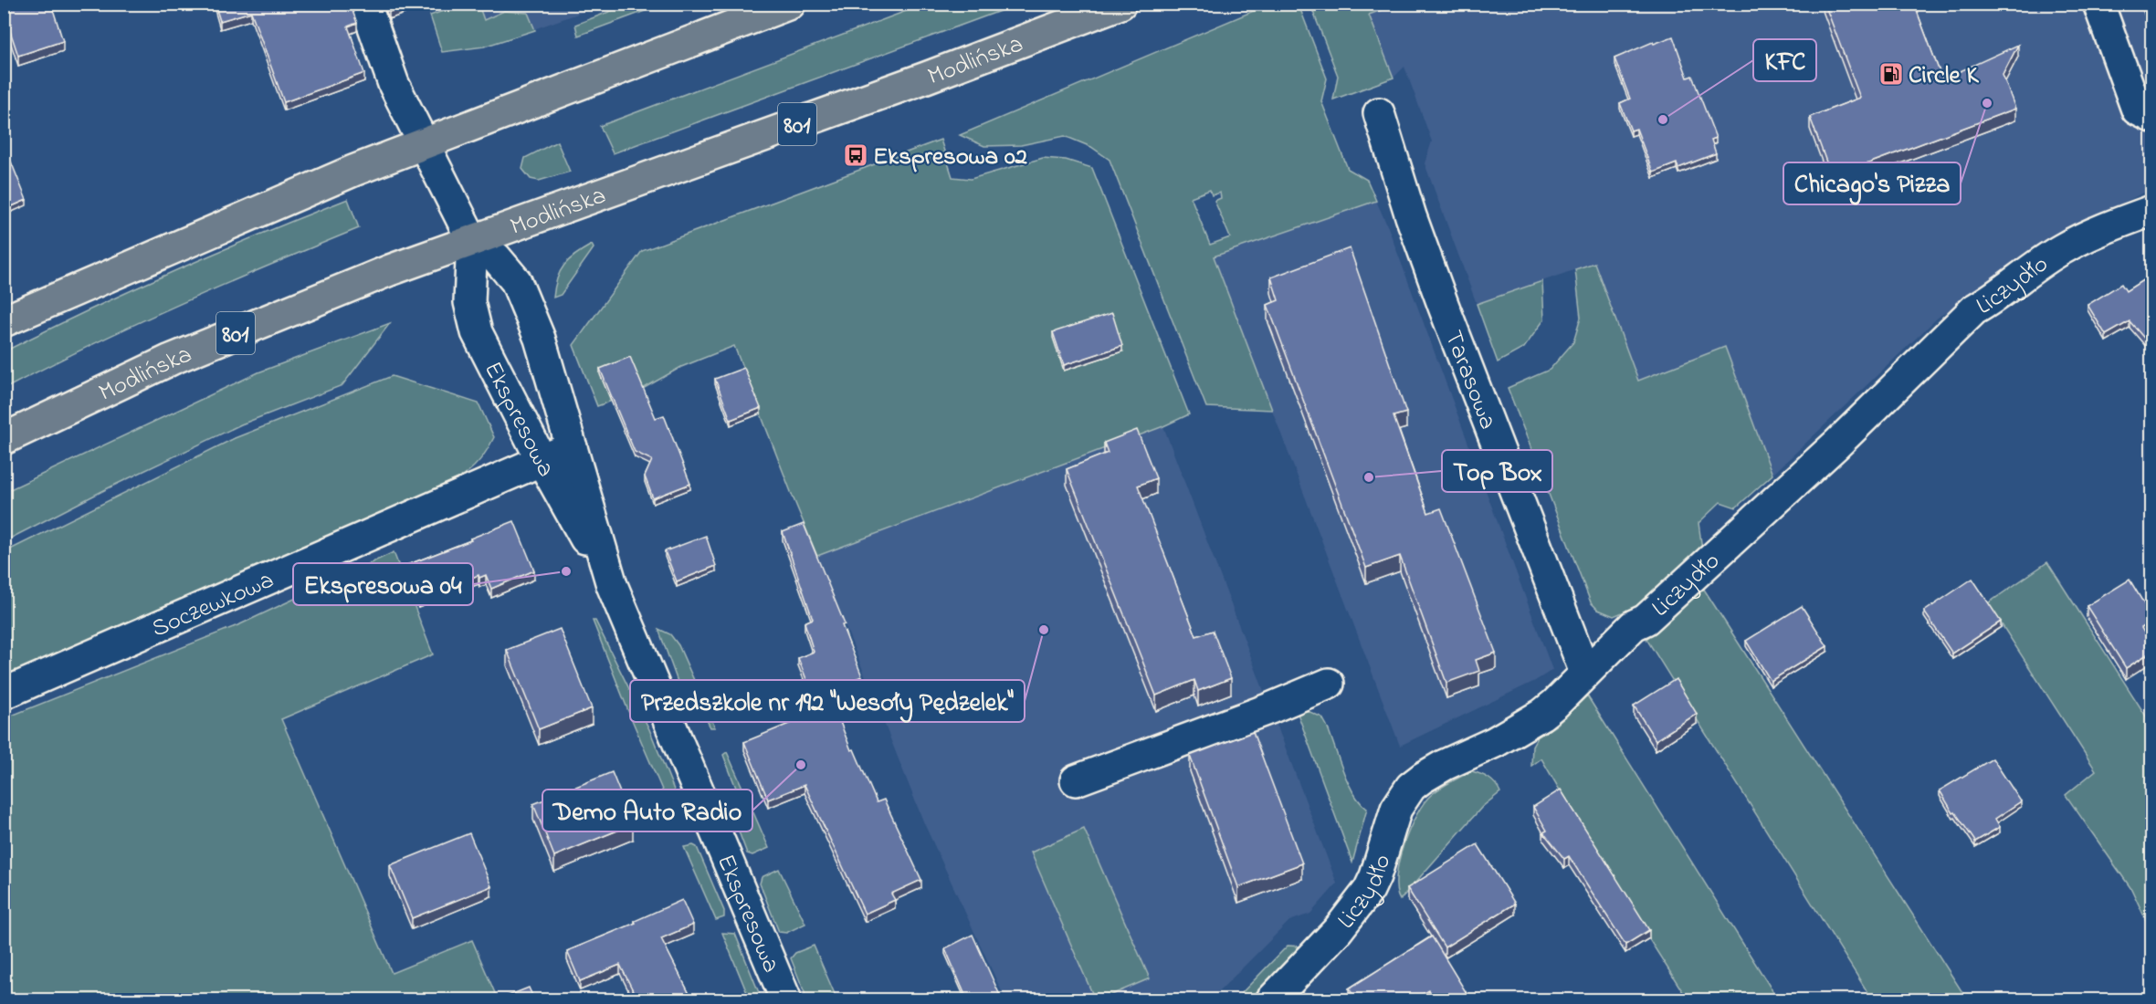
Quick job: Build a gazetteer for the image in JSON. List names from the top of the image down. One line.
{"streets":{"main road":["Modlińska","801"],"street":["Liczydło","Tarasowa","Ekspresowa","Soczewkowa"]},"crossings":[["Modlińska","Ekspresowa"],["Liczydło","Tarasowa"],["Ekspresowa","Soczewkowa"]],"places":{"fuel station":["Circle K"],"other":["Chicago's Pizza","KFC","Top Box","Ekspresowa 04","Przedszkole nr 192 \"Wesoły Pędzelek\"","Demo Auto Radio"],"bus stop":["Ekspresowa 02"]}}
